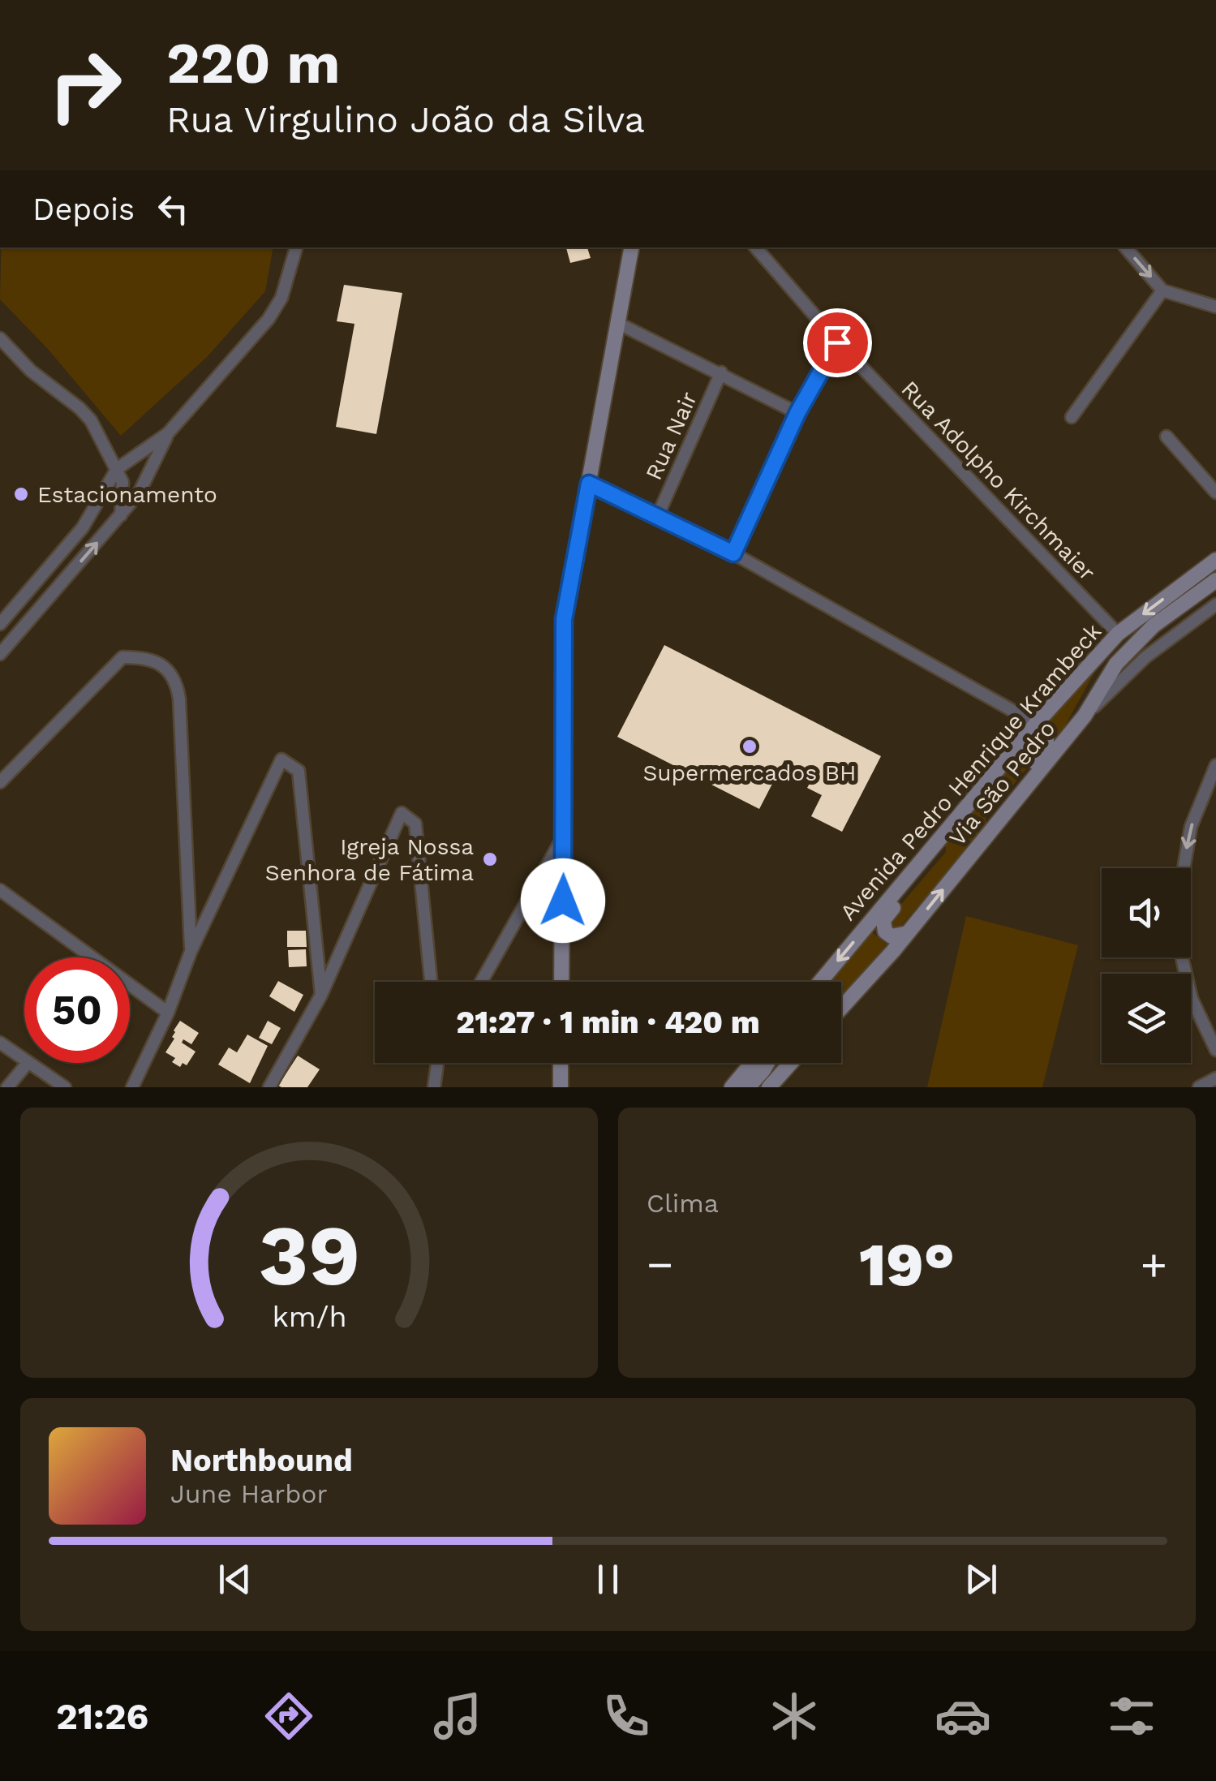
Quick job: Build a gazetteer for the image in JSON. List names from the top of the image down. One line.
{"streets":{"main road":["Avenida Pedro Henrique Krambeck","Via São Pedro"],"street":["Rua Nair","Rua Adolpho Kirchmaier"]},"crossings":[["Rua Adolpho Kirchmaier","Avenida Pedro Henrique Krambeck"]],"one_way":["Avenida Pedro Henrique Krambeck"],"places":["Estacionamento","Supermercados BH","Igreja Nossa Senhora de Fátima"],"page":{"turn":["220 m","Rua Virgulino João da Silva"],"then":"Depois","limit":"50","trip":"21:27 · 1 min · 420 m","tile":"Clima","heat":["−","19°","+"],"song":["Northbound","June Harbor"],"tabs":"21:26","gauge":["39","km/h"]}}
